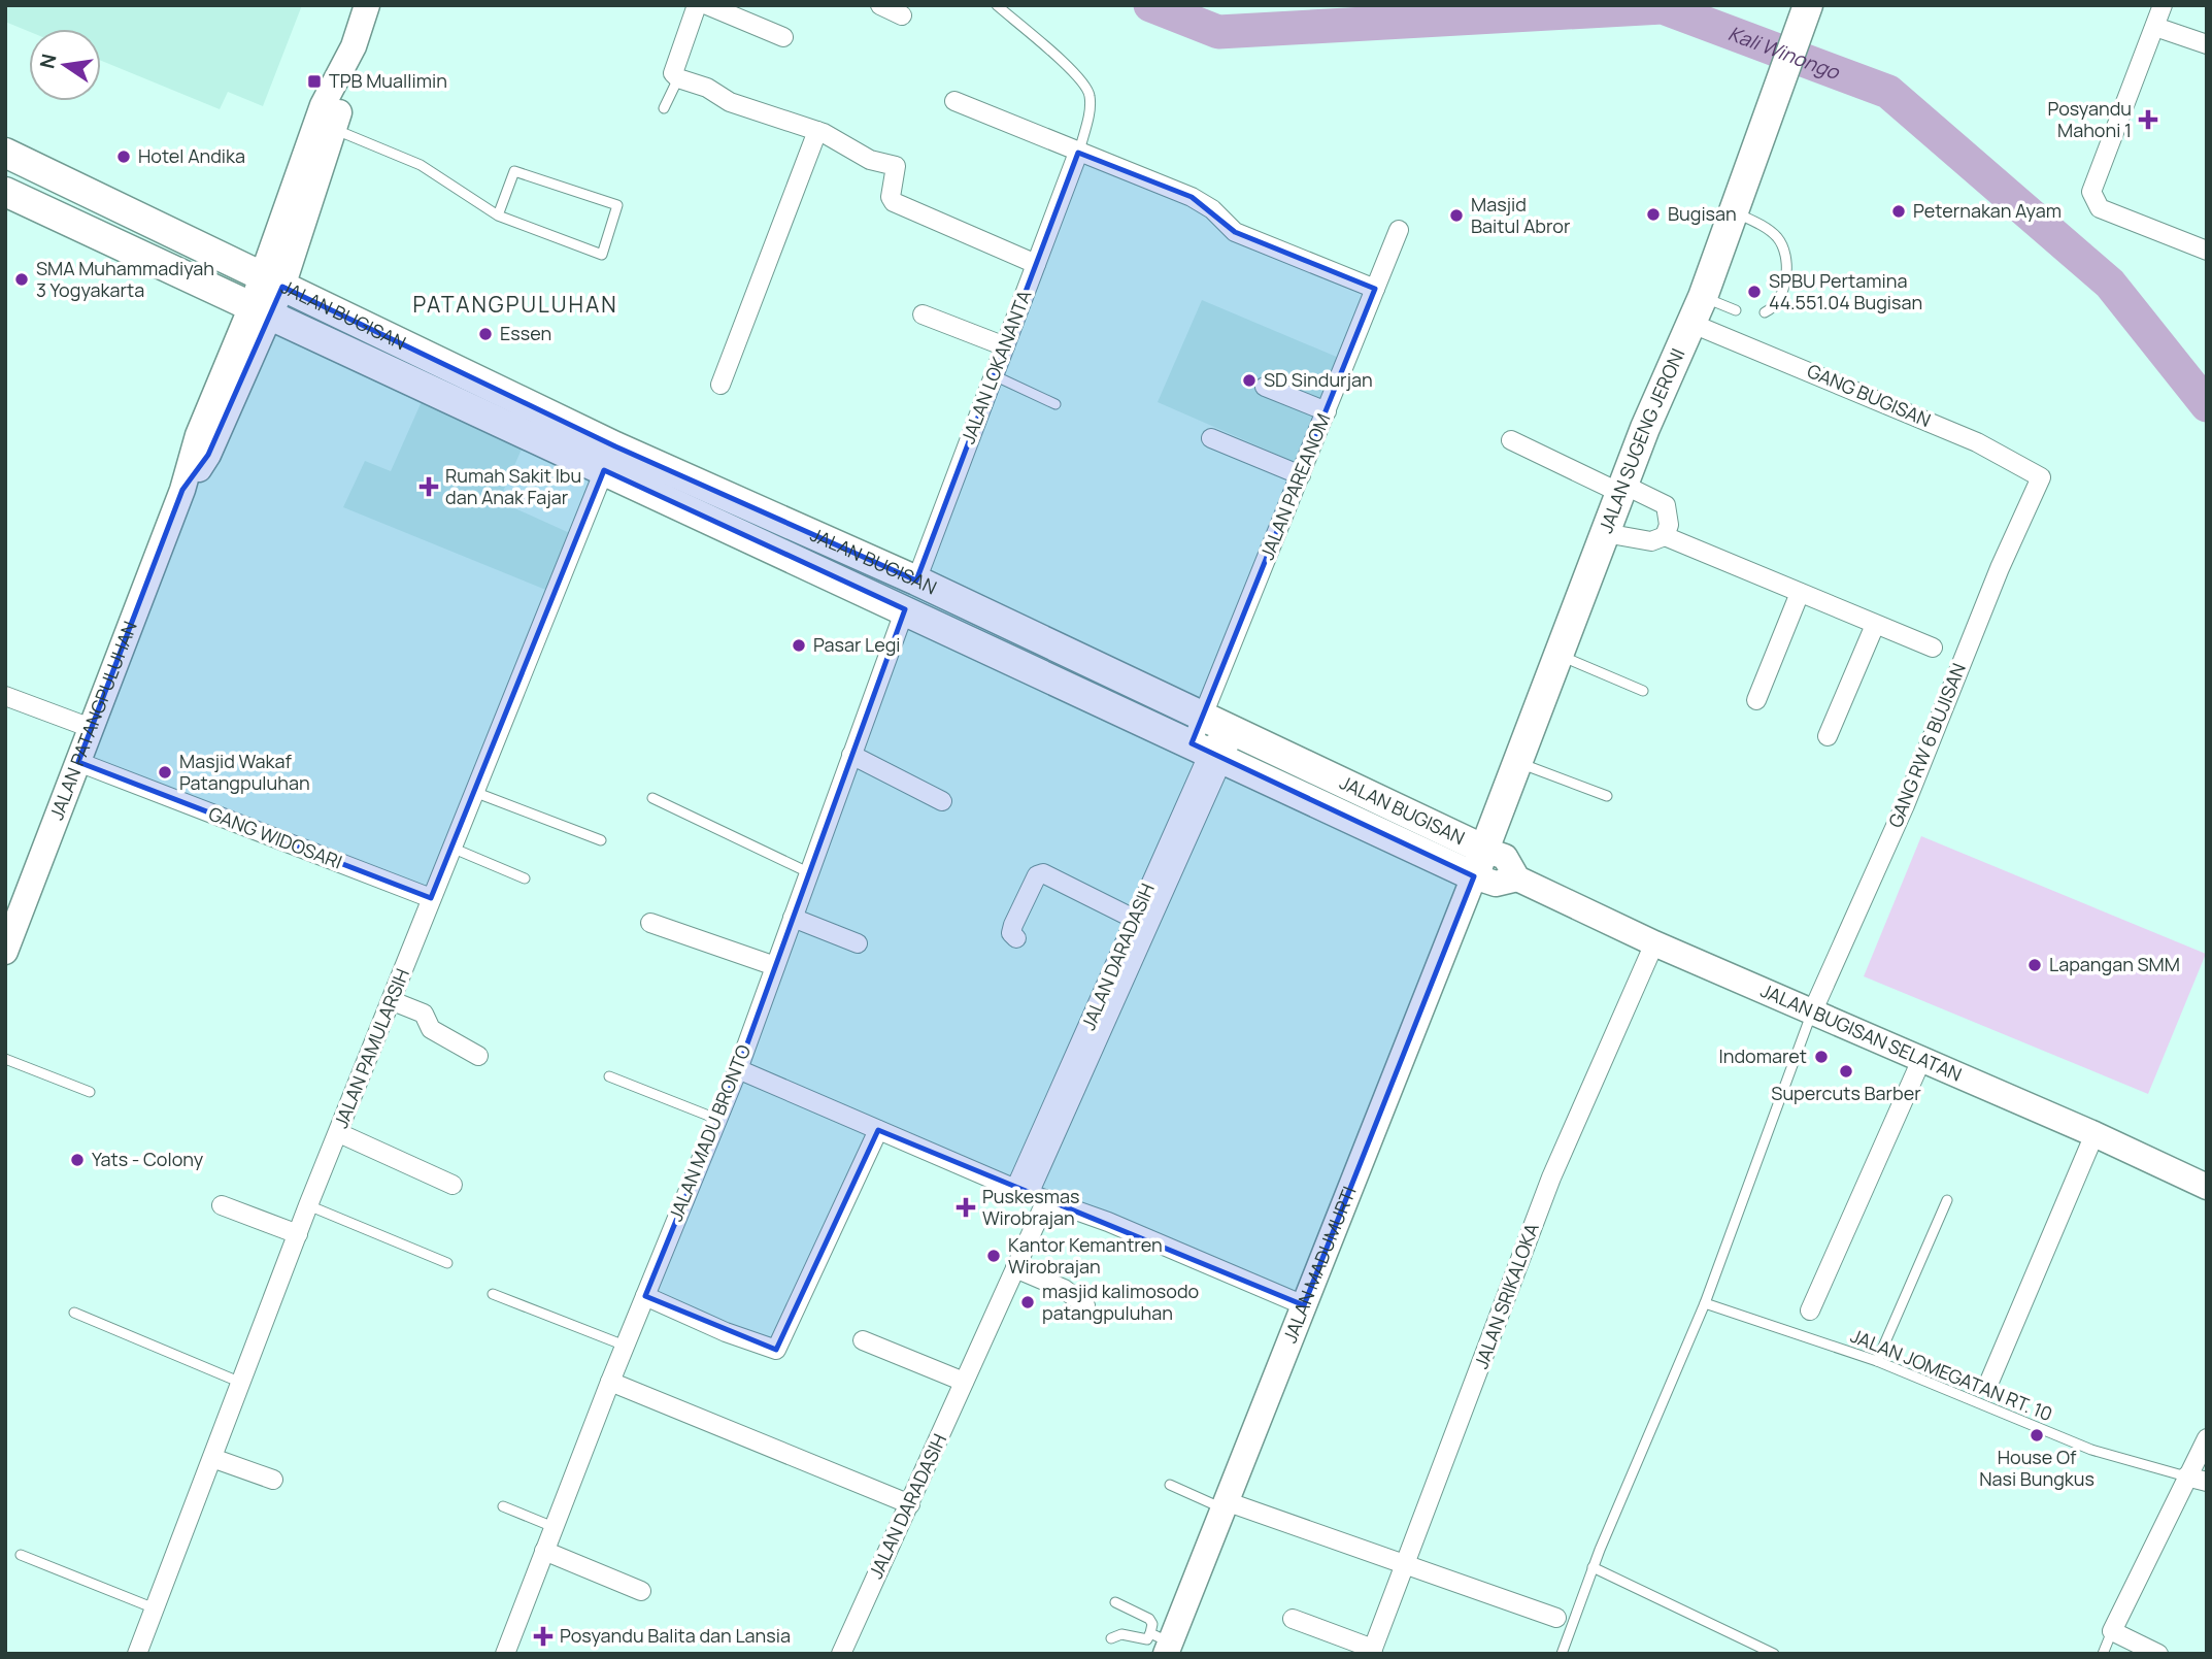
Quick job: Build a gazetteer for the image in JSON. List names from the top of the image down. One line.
{"streets":{"main road":["JALAN BUGISAN","JALAN SUGENG JERONI"],"street":["JALAN LOKANANTA","GANG BUGISAN","JALAN PAREANOM","JALAN PATANGPULUHAN","GANG RW 6 BUJISAN","GANG WIDOSARI","JALAN DARADASIH","JALAN BUGISAN SELATAN","JALAN PAMULARSIH","JALAN MADU BRONTO","JALAN MADUMURTI","JALAN SRIKALOKA"],"lane":["JALAN JOMEGATAN RT. 10"]},"crossings":[["JALAN BUGISAN","JALAN LOKANANTA"],["JALAN BUGISAN","JALAN SUGENG JERONI"],["JALAN BUGISAN","JALAN PAREANOM"],["JALAN BUGISAN","JALAN PATANGPULUHAN"],["JALAN BUGISAN","JALAN DARADASIH"],["JALAN BUGISAN","JALAN BUGISAN SELATAN"],["JALAN BUGISAN","JALAN PAMULARSIH"],["JALAN BUGISAN","JALAN MADU BRONTO"],["JALAN BUGISAN","JALAN MADUMURTI"],["GANG BUGISAN","JALAN SUGENG JERONI"],["GANG BUGISAN","GANG RW 6 BUJISAN"],["JALAN SUGENG JERONI","JALAN BUGISAN SELATAN"],["JALAN SUGENG JERONI","JALAN MADUMURTI"],["JALAN PAREANOM","JALAN DARADASIH"],["JALAN PATANGPULUHAN","GANG WIDOSARI"],["GANG RW 6 BUJISAN","JALAN BUGISAN SELATAN"],["GANG WIDOSARI","JALAN PAMULARSIH"],["JALAN BUGISAN SELATAN","JALAN MADUMURTI"],["JALAN BUGISAN SELATAN","JALAN SRIKALOKA"]],"districts":["PATANGPULUHAN"],"water":["Kali Winongo"],"places":{"transit":["TPB Muallimin"],"health":["Posyandu Mahoni 1","Rumah Sakit Ibu dan Anak Fajar","Puskesmas Wirobrajan","Posyandu Balita dan Lansia"],"other":["Hotel Andika","Peternakan Ayam","Bugisan","Masjid Baitul Abror","SMA Muhammadiyah 3 Yogyakarta","SPBU Pertamina 44.551.04 Bugisan","Essen","SD Sindurjan","Pasar Legi","Masjid Wakaf Patangpuluhan","Lapangan SMM","Indomaret","Supercuts Barber","Yats - Colony","Kantor Kemantren Wirobrajan","masjid kalimosodo patangpuluhan","House Of Nasi Bungkus"]},"north":"left"}
